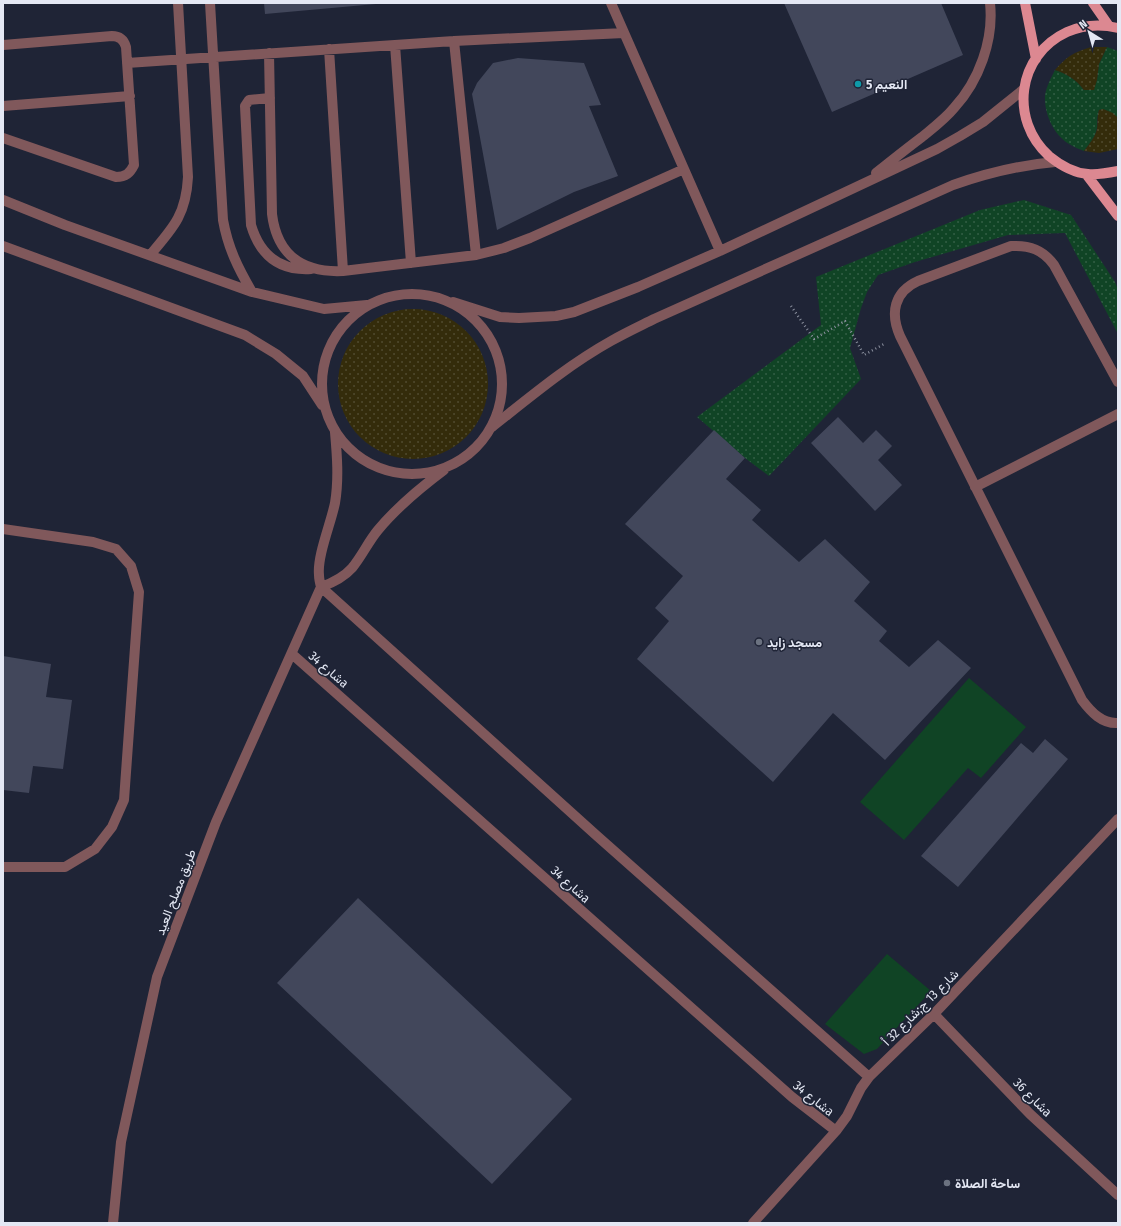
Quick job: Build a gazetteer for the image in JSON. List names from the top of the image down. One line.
{"streets":{"street":["شارع 34a","طريق مصلح العيد","شارع 13 ج;شارع 32 أ","شارع 36a"]},"crossings":[["شارع 34a","طريق مصلح العيد"],["شارع 34a","شارع 13 ج;شارع 32 أ"],["شارع 13 ج;شارع 32 أ","شارع 36a"]],"places":["النعيم 5","مسجد زايد","ساحة الصلاة"],"north":"top left"}
